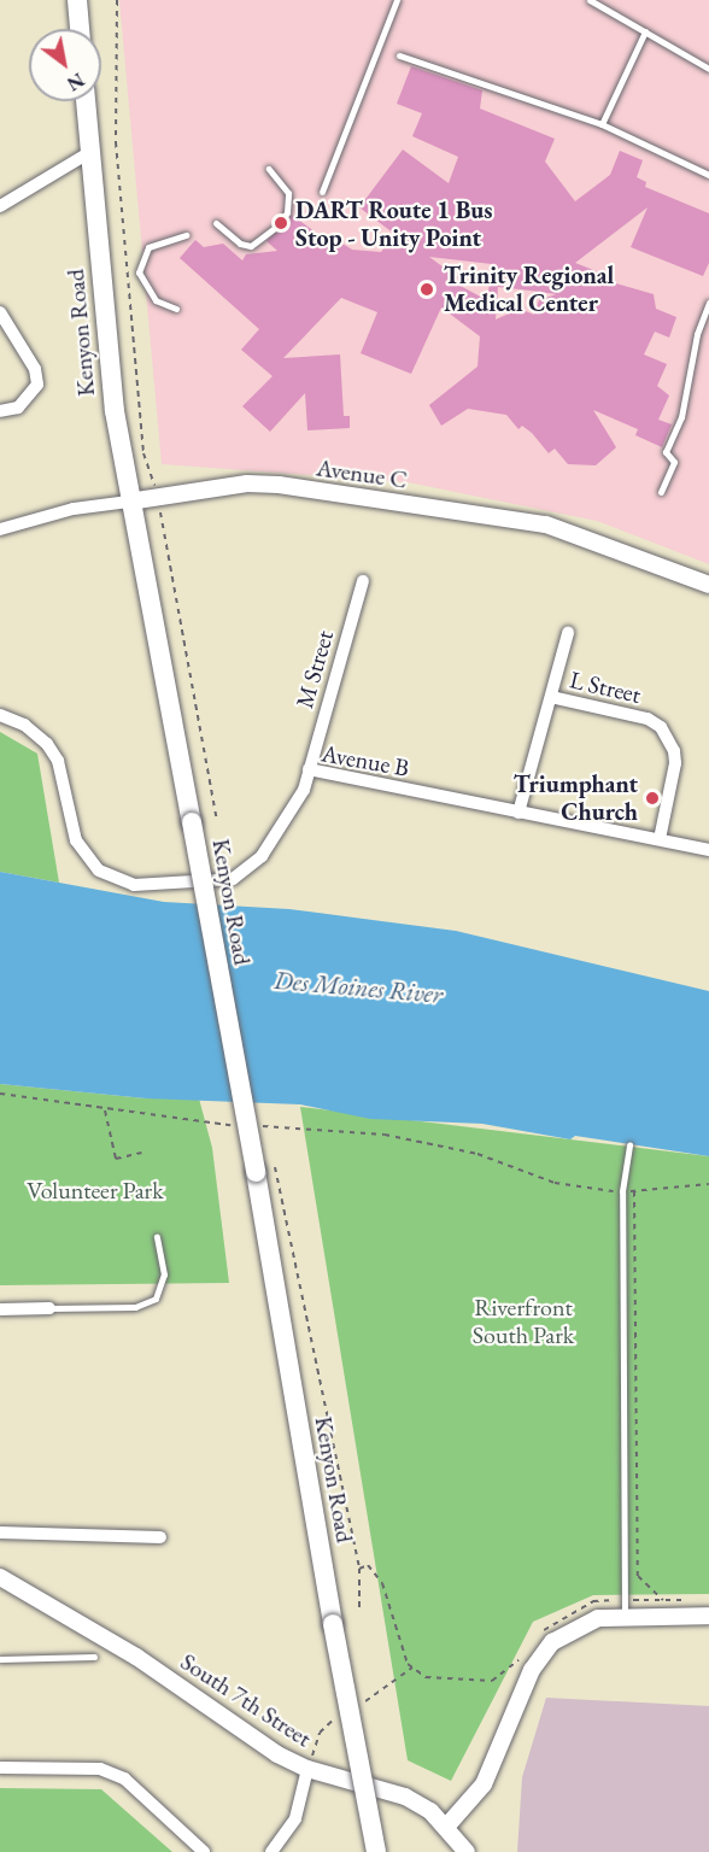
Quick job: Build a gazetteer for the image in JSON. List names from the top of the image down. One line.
{"streets":{"main road":["Kenyon Road"],"street":["Avenue C","M Street","L Street","Avenue B","South 7th Street"]},"crossings":[["Kenyon Road","Avenue C"],["M Street","Avenue B"],["L Street","Avenue B"]],"water":["Des Moines River"],"parks":["Volunteer Park","Riverfront South Park"],"places":["DART Route 1 Bus Stop - Unity Point","Trinity Regional Medical Center","Triumphant Church"],"north":"bottom right"}
